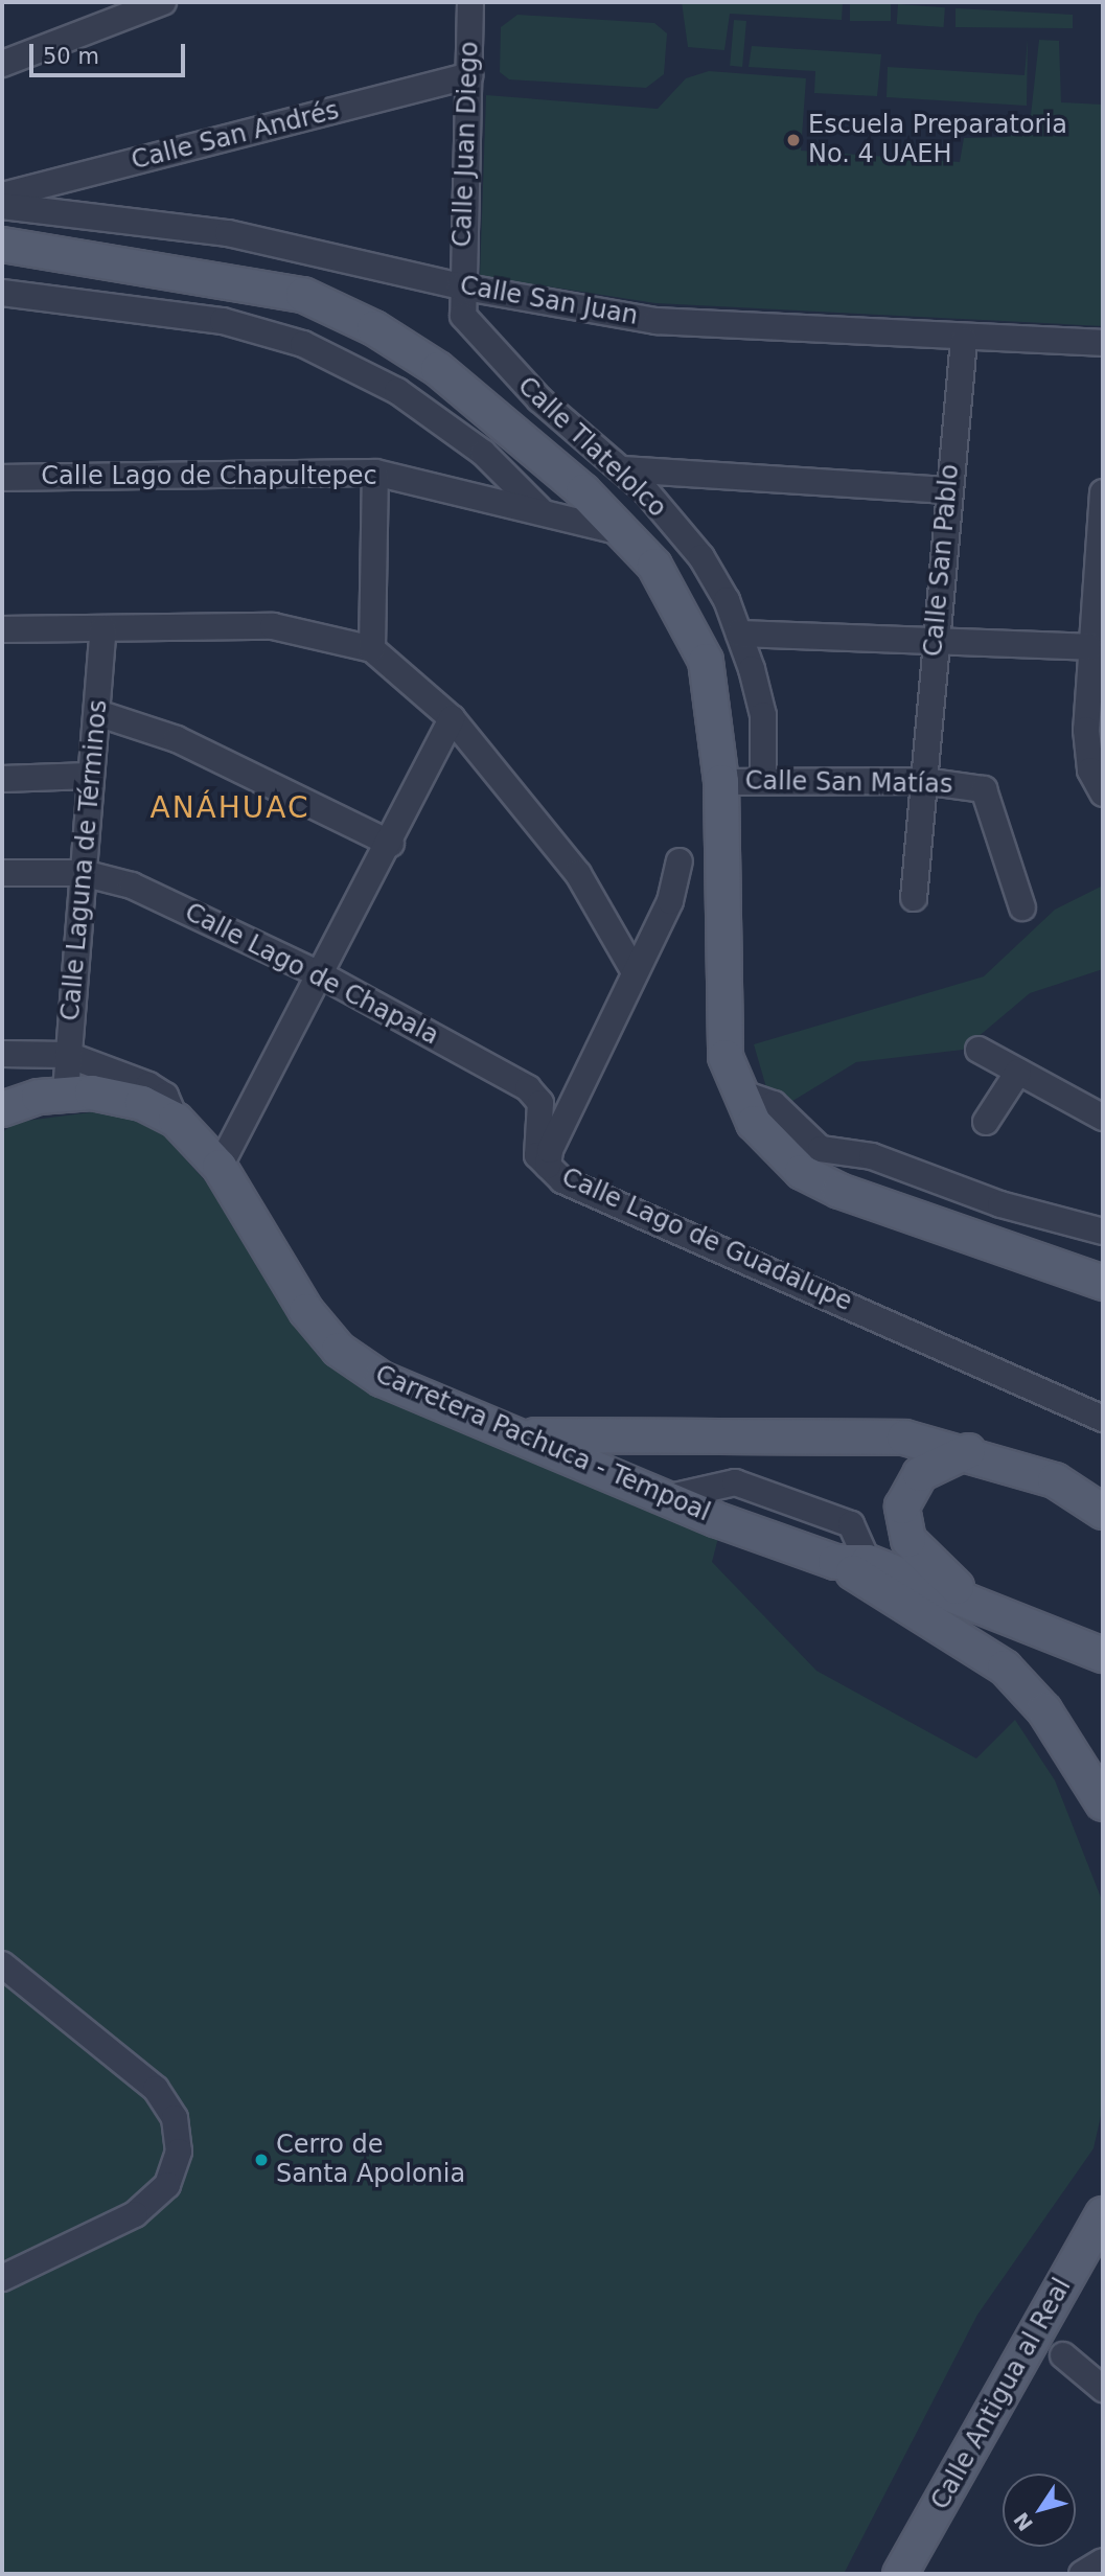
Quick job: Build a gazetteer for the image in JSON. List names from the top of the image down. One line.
{"streets":{"main road":["Carretera Pachuca - Tempoal","Calle Antigua al Real"],"street":["Calle San Andrés","Calle Juan Diego","Calle San Juan","Calle Tlatelolco","Calle Lago de Chapultepec","Calle San Pablo","Calle San Matías","Calle Laguna de Términos","Calle Lago de Chapala","Calle Lago de Guadalupe"]},"crossings":[["Calle San Andrés","Calle Juan Diego"],["Calle Juan Diego","Calle San Juan"],["Calle Juan Diego","Calle Tlatelolco"],["Calle San Juan","Calle Tlatelolco"],["Calle San Juan","Calle San Pablo"],["Calle Tlatelolco","Calle San Matías"],["Calle San Pablo","Calle San Matías"],["Calle Laguna de Términos","Calle Lago de Chapala"],["Calle Laguna de Términos","Carretera Pachuca - Tempoal"],["Calle Lago de Chapala","Calle Lago de Guadalupe"]],"districts":["ANÁHUAC"],"places":["Escuela Preparatoria No. 4 UAEH","Cerro de Santa Apolonia"],"scale_bar":"50 m","north":"bottom left"}
